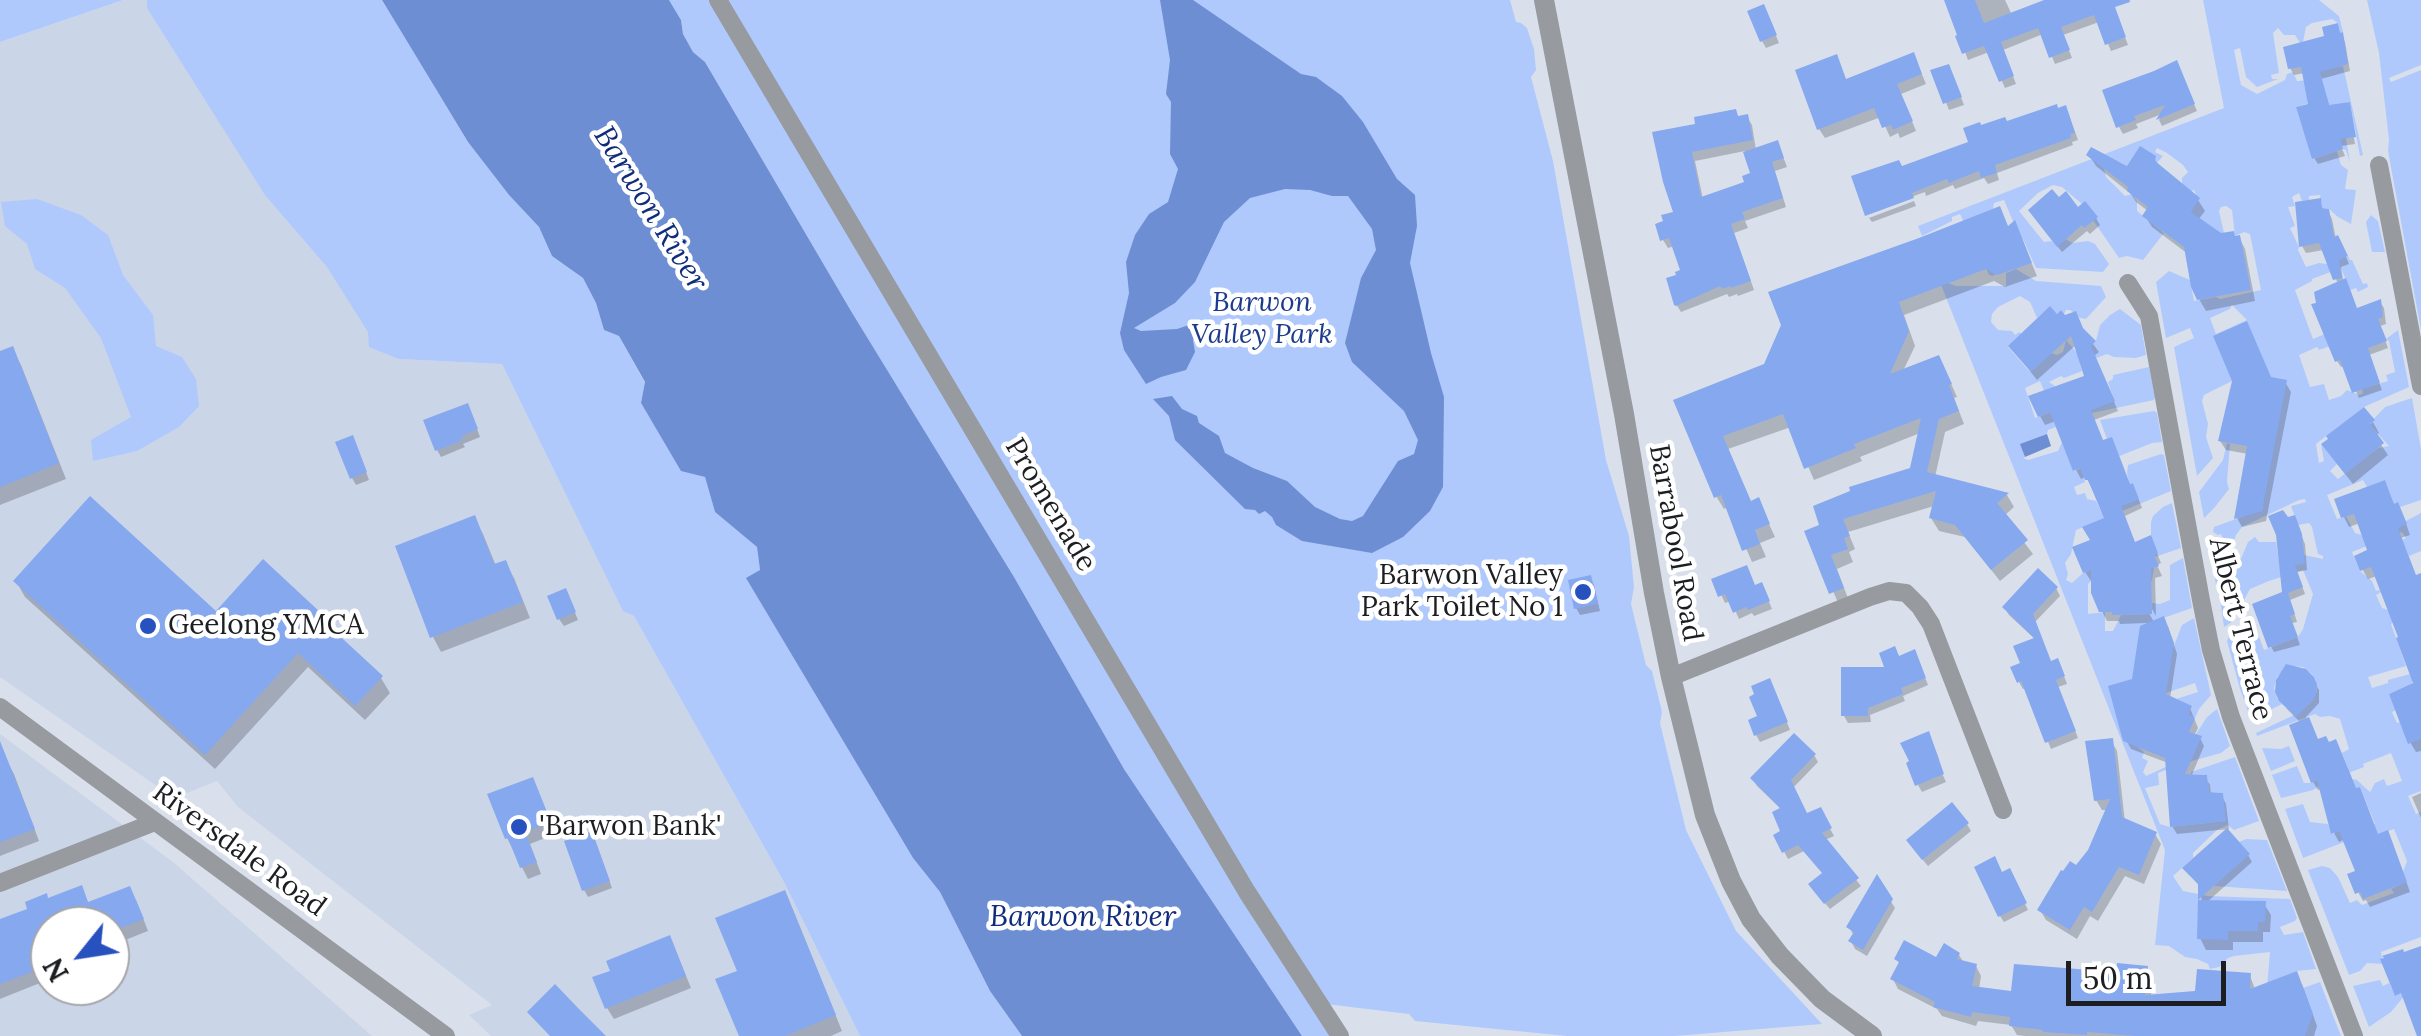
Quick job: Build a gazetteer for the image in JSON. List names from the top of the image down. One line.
{"streets":{"street":["Promenade","Barrabool Road","Albert Terrace","Riversdale Road"]},"water":["Barwon River"],"parks":["Barwon Valley Park"],"places":["Barwon Valley Park Toilet No 1","Geelong YMCA","'Barwon Bank'"],"scale_bar":"50 m","north":"bottom left"}
